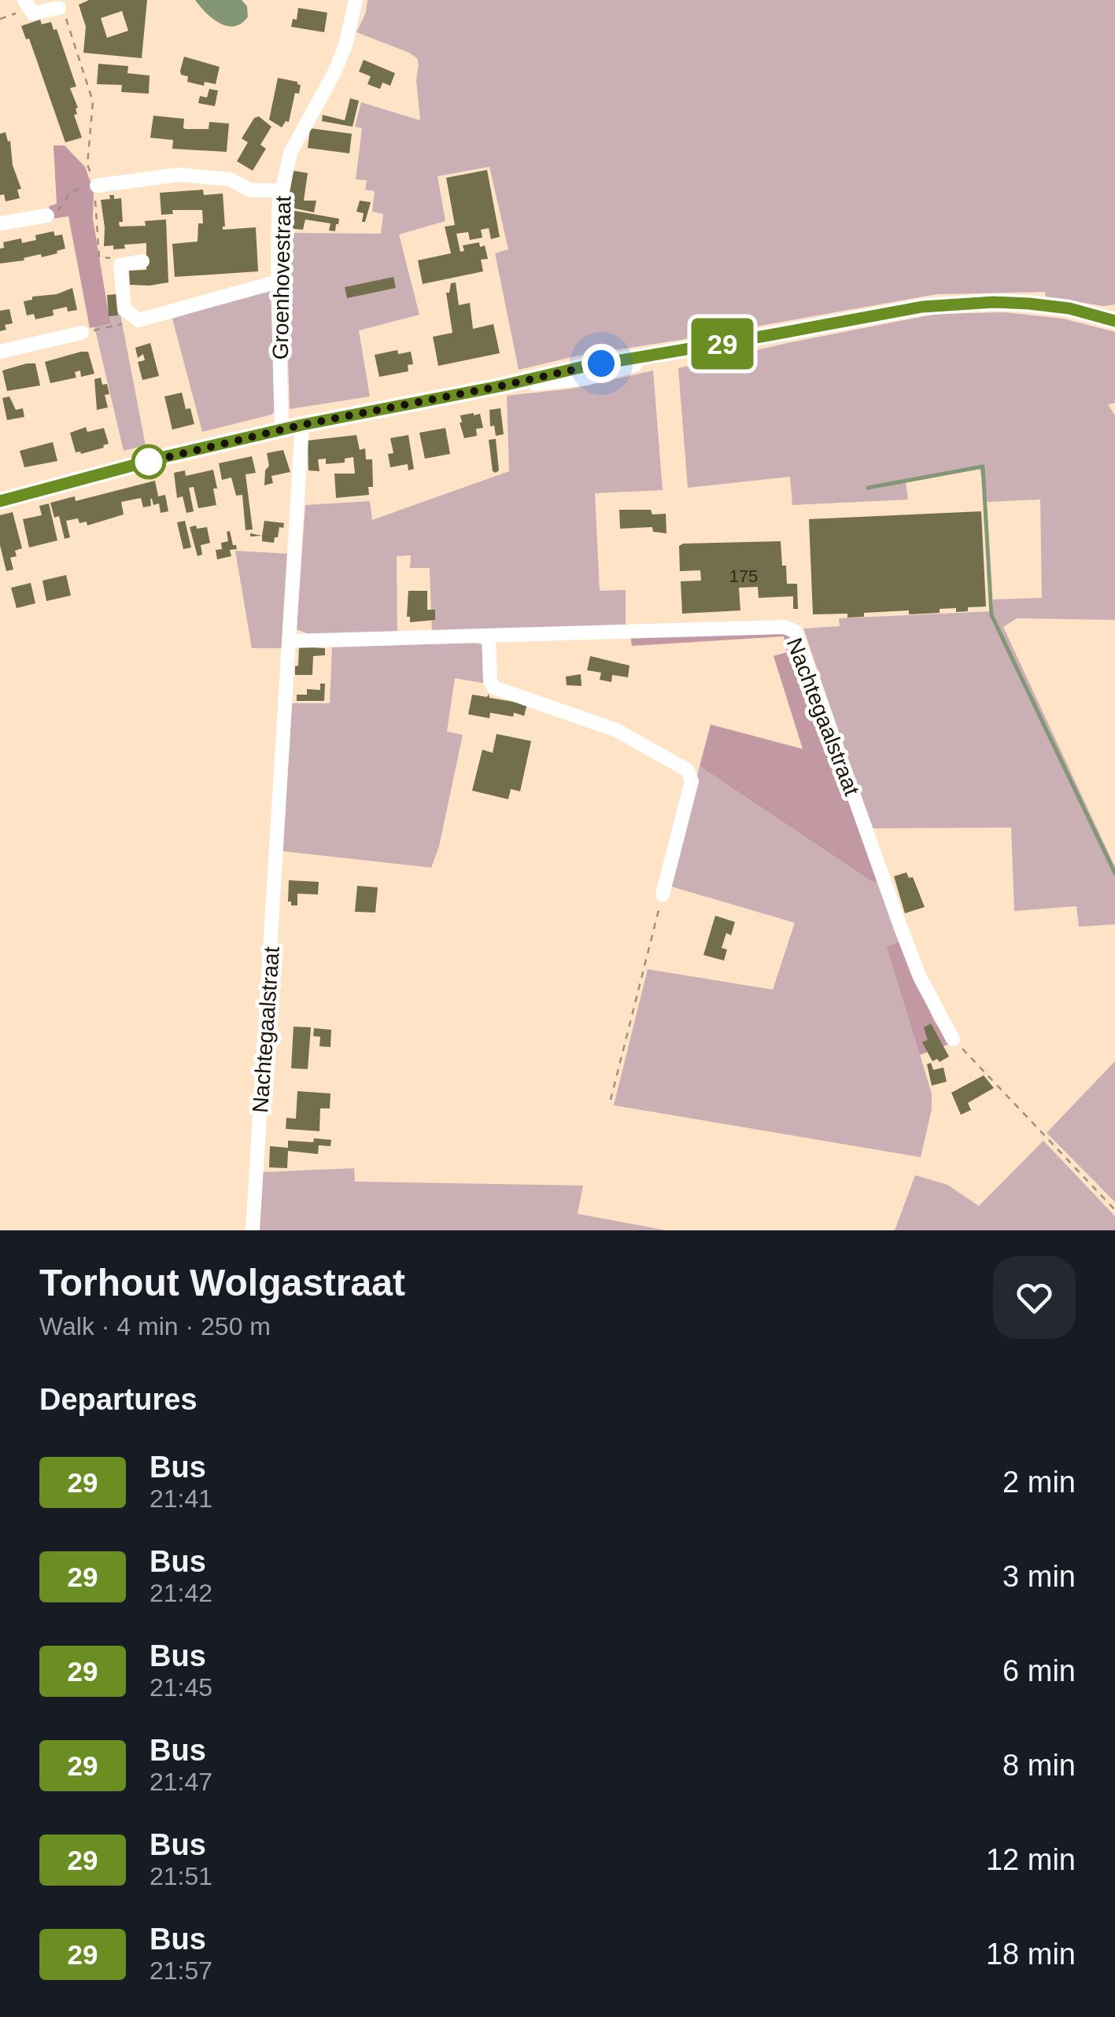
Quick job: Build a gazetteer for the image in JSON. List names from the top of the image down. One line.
{"streets":{"street":["Groenhovestraat","Nachtegaalstraat"]},"lines":["bus line 29"],"house_numbers":["175"],"page":{"on_map":"29","heading":[["Torhout Wolgastraat","Walk · 4 min · 250 m"],"Departures"],"list":[{"mark":"29","name":"Bus","note":"21:41","value":"2 min"},{"mark":"29","name":"Bus","note":"21:42","value":"3 min"},{"mark":"29","name":"Bus","note":"21:45","value":"6 min"},{"mark":"29","name":"Bus","note":"21:47","value":"8 min"},{"mark":"29","name":"Bus","note":"21:51","value":"12 min"},{"mark":"29","name":"Bus","note":"21:57","value":"18 min"}]}}
